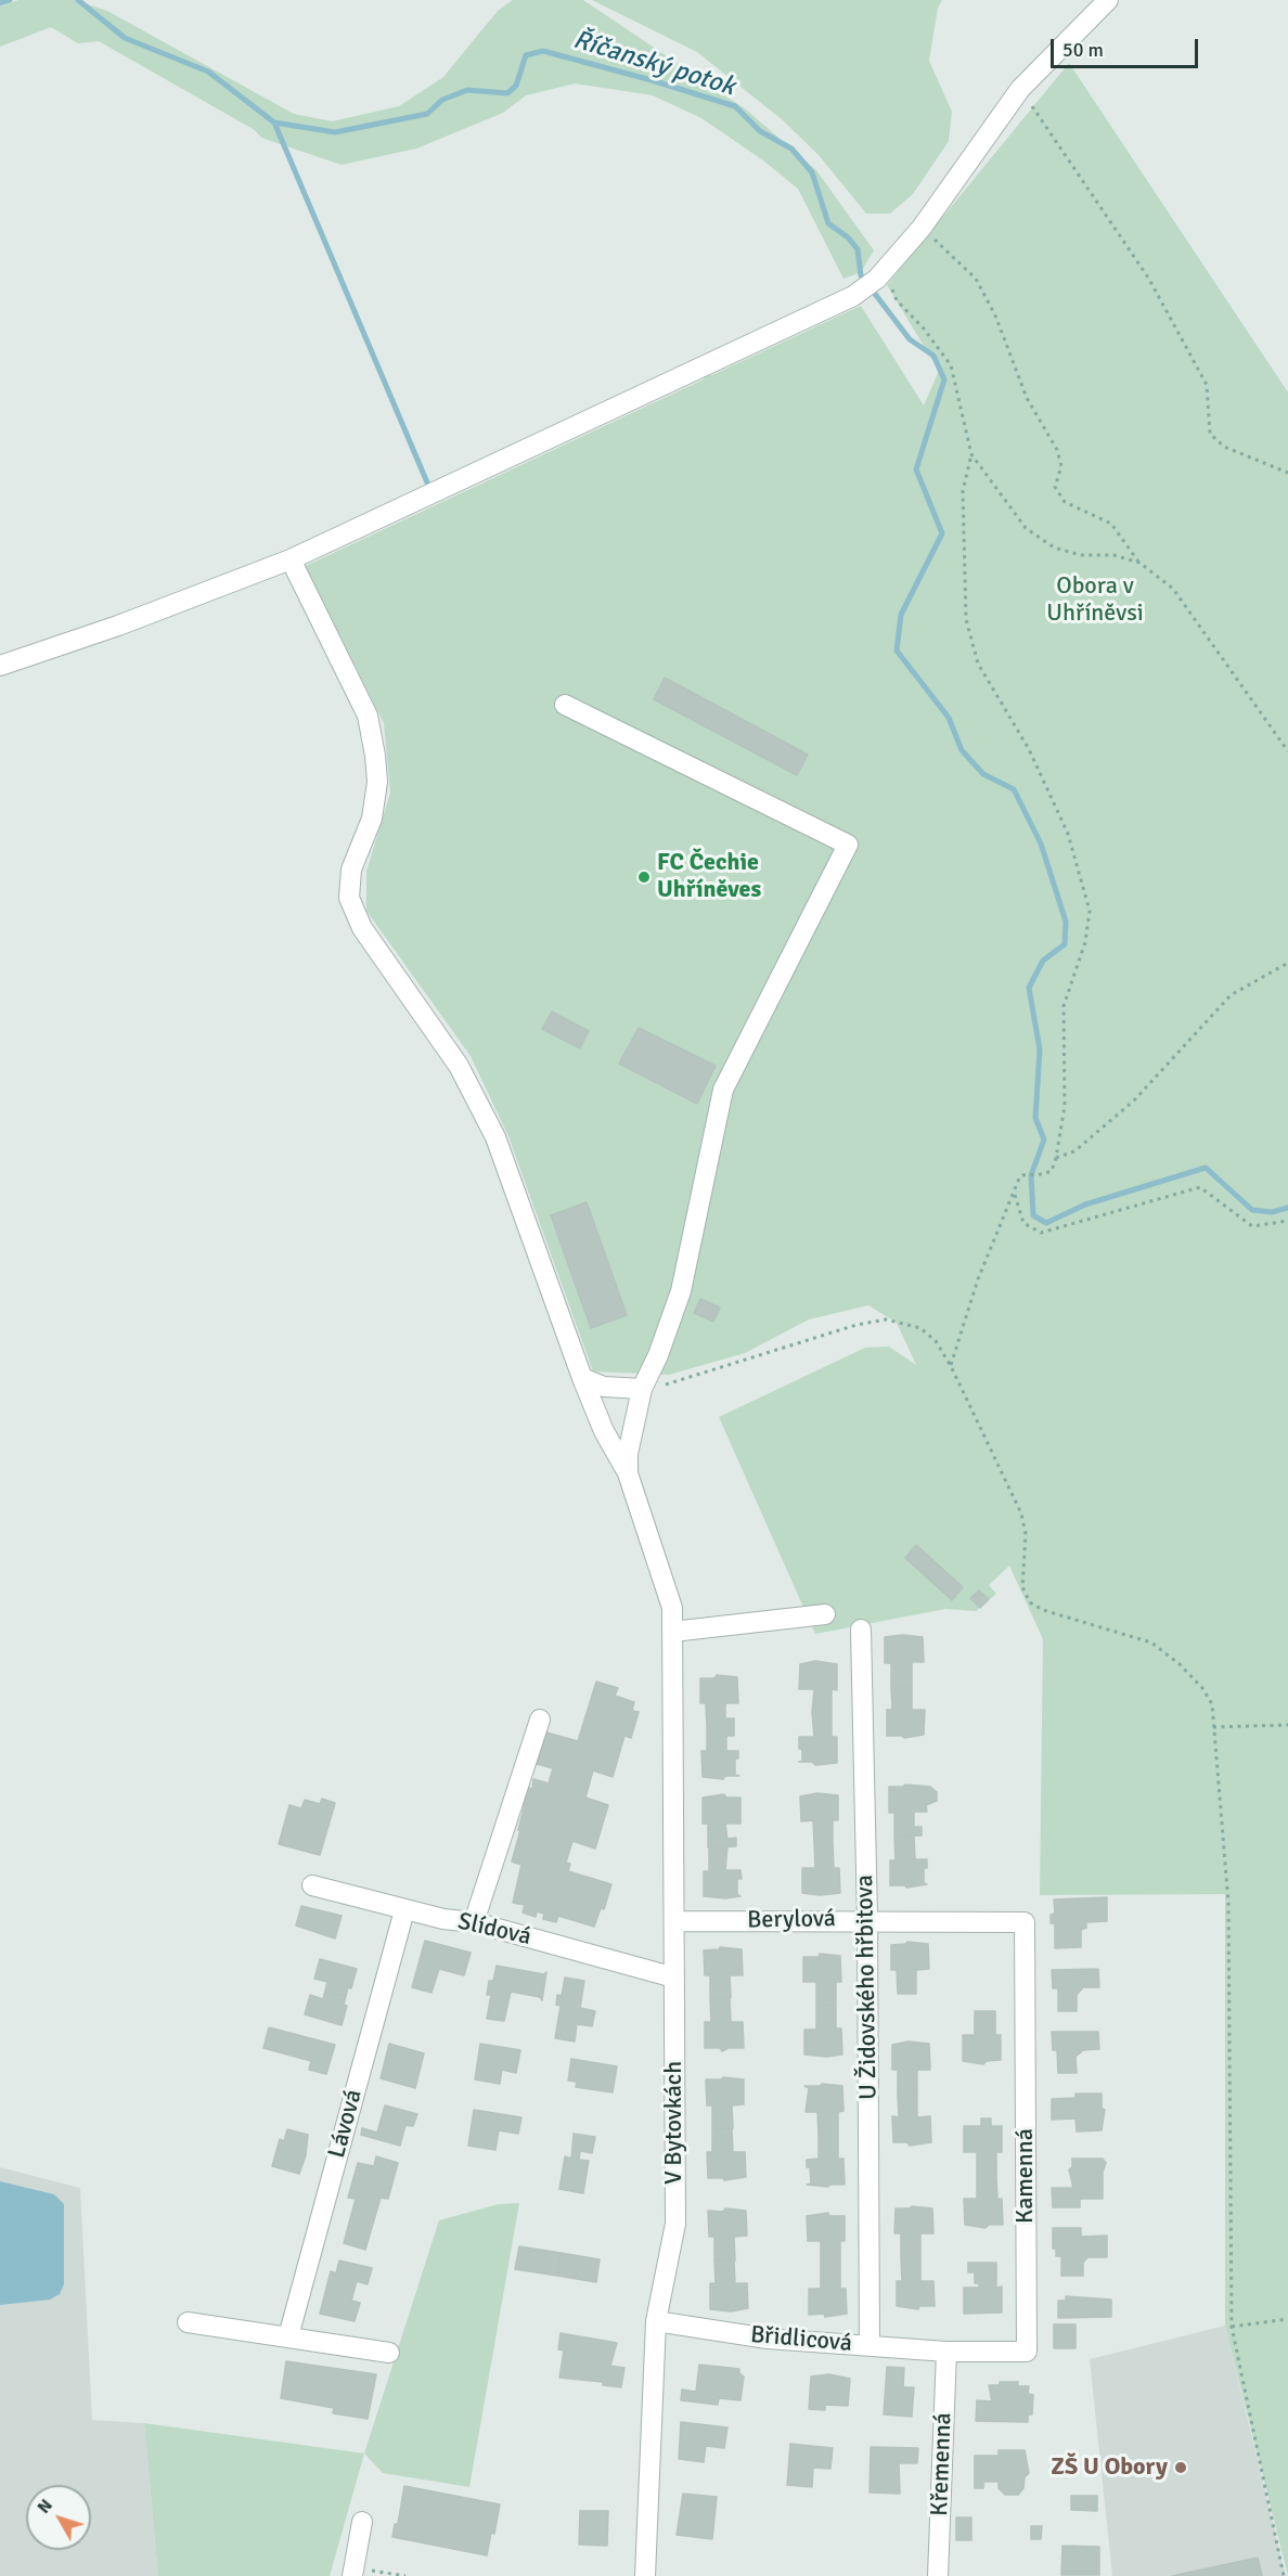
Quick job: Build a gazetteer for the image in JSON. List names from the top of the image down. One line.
{"streets":{"street":["Berylová","Slídová","U Židovského hřbitova","V Bytovkách","Lávová","Kamenná","Břidlicová","Křemenná"]},"crossings":[["Berylová","U Židovského hřbitova"],["Berylová","V Bytovkách"],["Berylová","Kamenná"],["Slídová","V Bytovkách"],["Slídová","Lávová"],["U Židovského hřbitova","Břidlicová"],["V Bytovkách","Břidlicová"],["Kamenná","Břidlicová"],["Kamenná","Křemenná"],["Břidlicová","Křemenná"]],"water":["Říčanský potok"],"parks":["Obora v Uhříněvsi"],"places":["FC Čechie Uhříněves","ZŠ U Obory"],"scale_bar":"50 m","north":"top left"}
